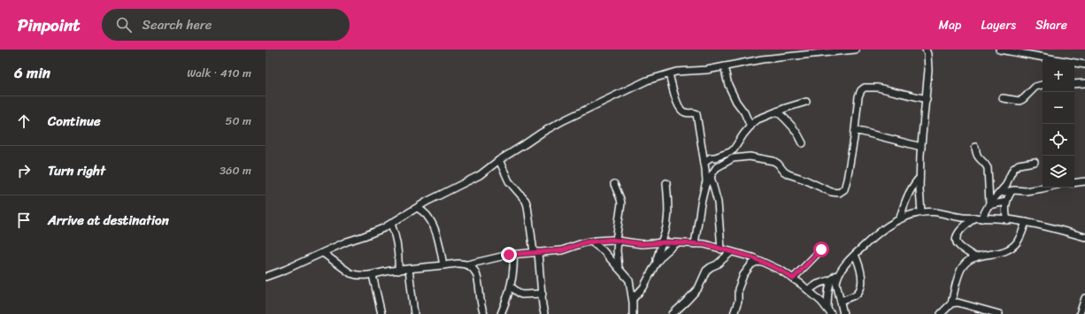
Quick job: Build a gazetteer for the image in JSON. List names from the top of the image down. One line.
{"page":{"header":"Pinpoint","search":"Search here","nav":["Map","Layers","Share"],"heading":["6 min","Walk · 410 m"],"map_buttons":["+","−"],"list":[["Continue","50 m"],["Turn right","360 m"],"Arrive at destination"]}}
